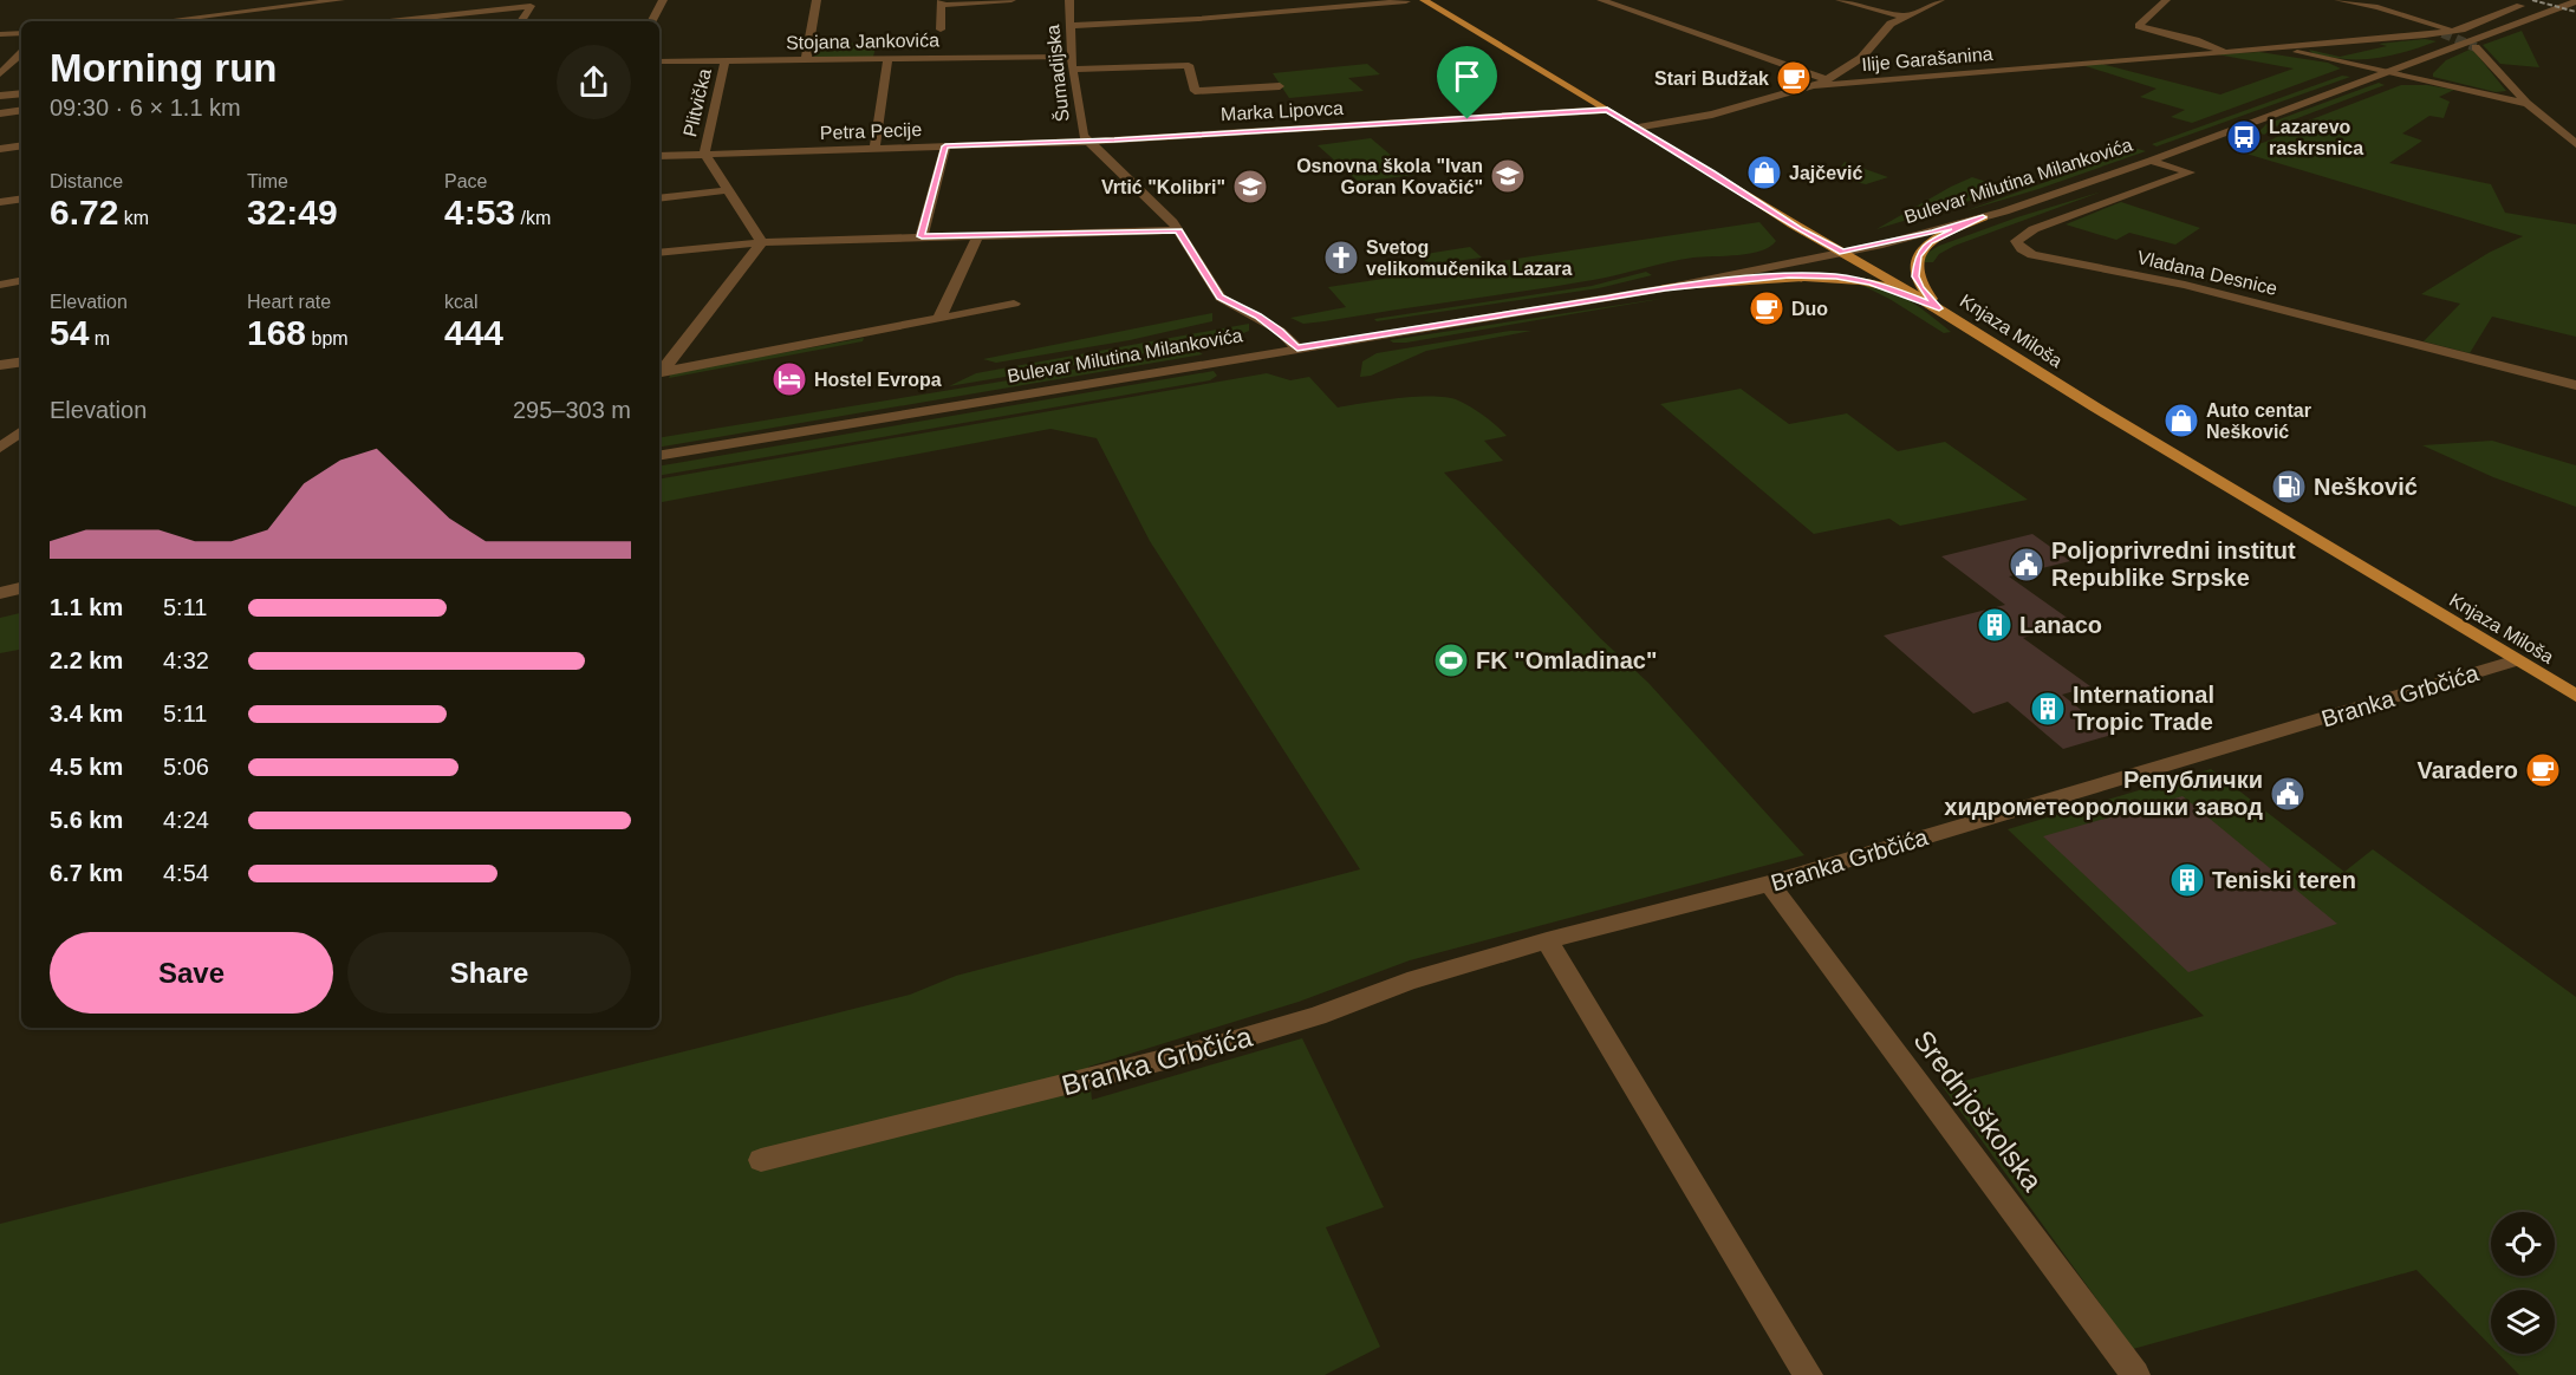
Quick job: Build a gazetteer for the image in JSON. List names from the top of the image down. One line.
{"streets":{"main road":["Knjaza Miloša"],"street":["Stojana Jankovića","Ilije Garašanina","Šumadijska","Plitvička","Marka Lipovca","Petra Pecije","Bulevar Milutina Milankovića","Vladana Desnice","Branka Grbčića","Srednjoškolska"]},"crossings":[["Stojana Jankovića","Šumadijska"],["Stojana Jankovića","Plitvička"],["Ilije Garašanina","Knjaza Miloša"],["Šumadijska","Marka Lipovca"],["Šumadijska","Petra Pecije"],["Plitvička","Petra Pecije"],["Marka Lipovca","Petra Pecije"],["Marka Lipovca","Knjaza Miloša"],["Bulevar Milutina Milankovića","Vladana Desnice"],["Bulevar Milutina Milankovića","Knjaza Miloša"],["Knjaza Miloša","Branka Grbčića"],["Branka Grbčića","Srednjoškolska"]],"places":{"cafe":["Stari Budžak","Duo","Varadero"],"bus stop":["Lazarevo raskrsnica"],"shop":["Jajčević","Auto centar Nešković"],"school or university":["Osnovna škola \"Ivan Goran Kovačić\"","Vrtić \"Kolibri\""],"church":["Svetog velikomučenika Lazara"],"hotel":["Hostel Evropa"],"fuel station":["Nešković"],"public building":["Poljoprivredni institut Republike Srpske","Републички хидрометеоролошки завод"],"building":["Lanaco","International Tropic Trade","Teniski teren"],"sports":["FK \"Omladinac\""]},"page":{"heading":["Morning run","09:30 · 6 × 1.1 km"],"stats":[["Distance","6.72 km"],["Time","32:49"],["Pace","4:53 /km"],["Elevation","54 m"],["Heart rate","168 bpm"],["kcal","444"]],"chart":["Elevation","295–303 m"],"list":[{"name":"1.1 km","note":"5:11"},{"name":"2.2 km","note":"4:32"},{"name":"3.4 km","note":"5:11"},{"name":"4.5 km","note":"5:06"},{"name":"5.6 km","note":"4:24"},{"name":"6.7 km","note":"4:54"}],"buttons":["Save","Share"]}}
